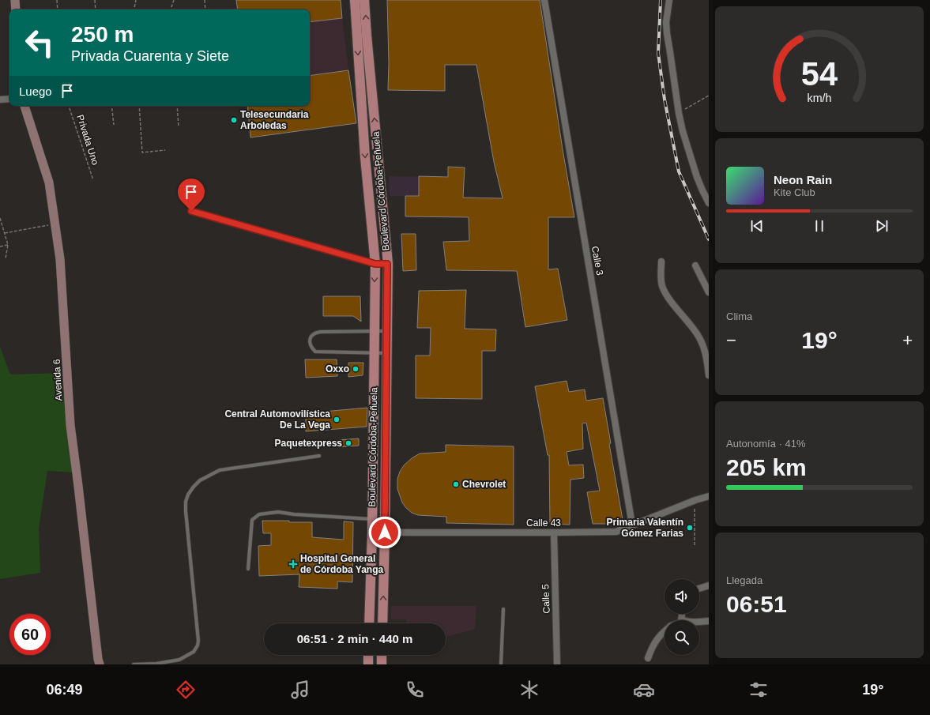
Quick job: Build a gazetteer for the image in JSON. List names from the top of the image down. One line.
{"streets":{"main road":["Boulevard Córdoba-Peñuela"],"street":["Calle 3","Avenida 6","Calle 43","Calle 5"],"path":["Privada Uno"]},"crossings":[["Boulevard Córdoba-Peñuela","Calle 43"],["Calle 3","Calle 43"],["Calle 43","Calle 5"]],"places":{"other":["Telesecundaria Arboledas","Oxxo","Central Automovilística De La Vega","Paquetexpress","Chevrolet","Primaria Valentín Gómez Farias"],"health":["Hospital General de Córdoba Yanga"]},"page":{"turn":["250 m","Privada Cuarenta y Siete"],"then":"Luego","song":["Neon Rain","Kite Club"],"tile":["Clima",["Autonomía · 41%","205 km"],["Llegada","06:51"]],"heat":["−","19°","+"],"limit":"60","trip":"06:51 · 2 min · 440 m","tabs":["06:49","19°"],"gauge":["54","km/h"]}}
